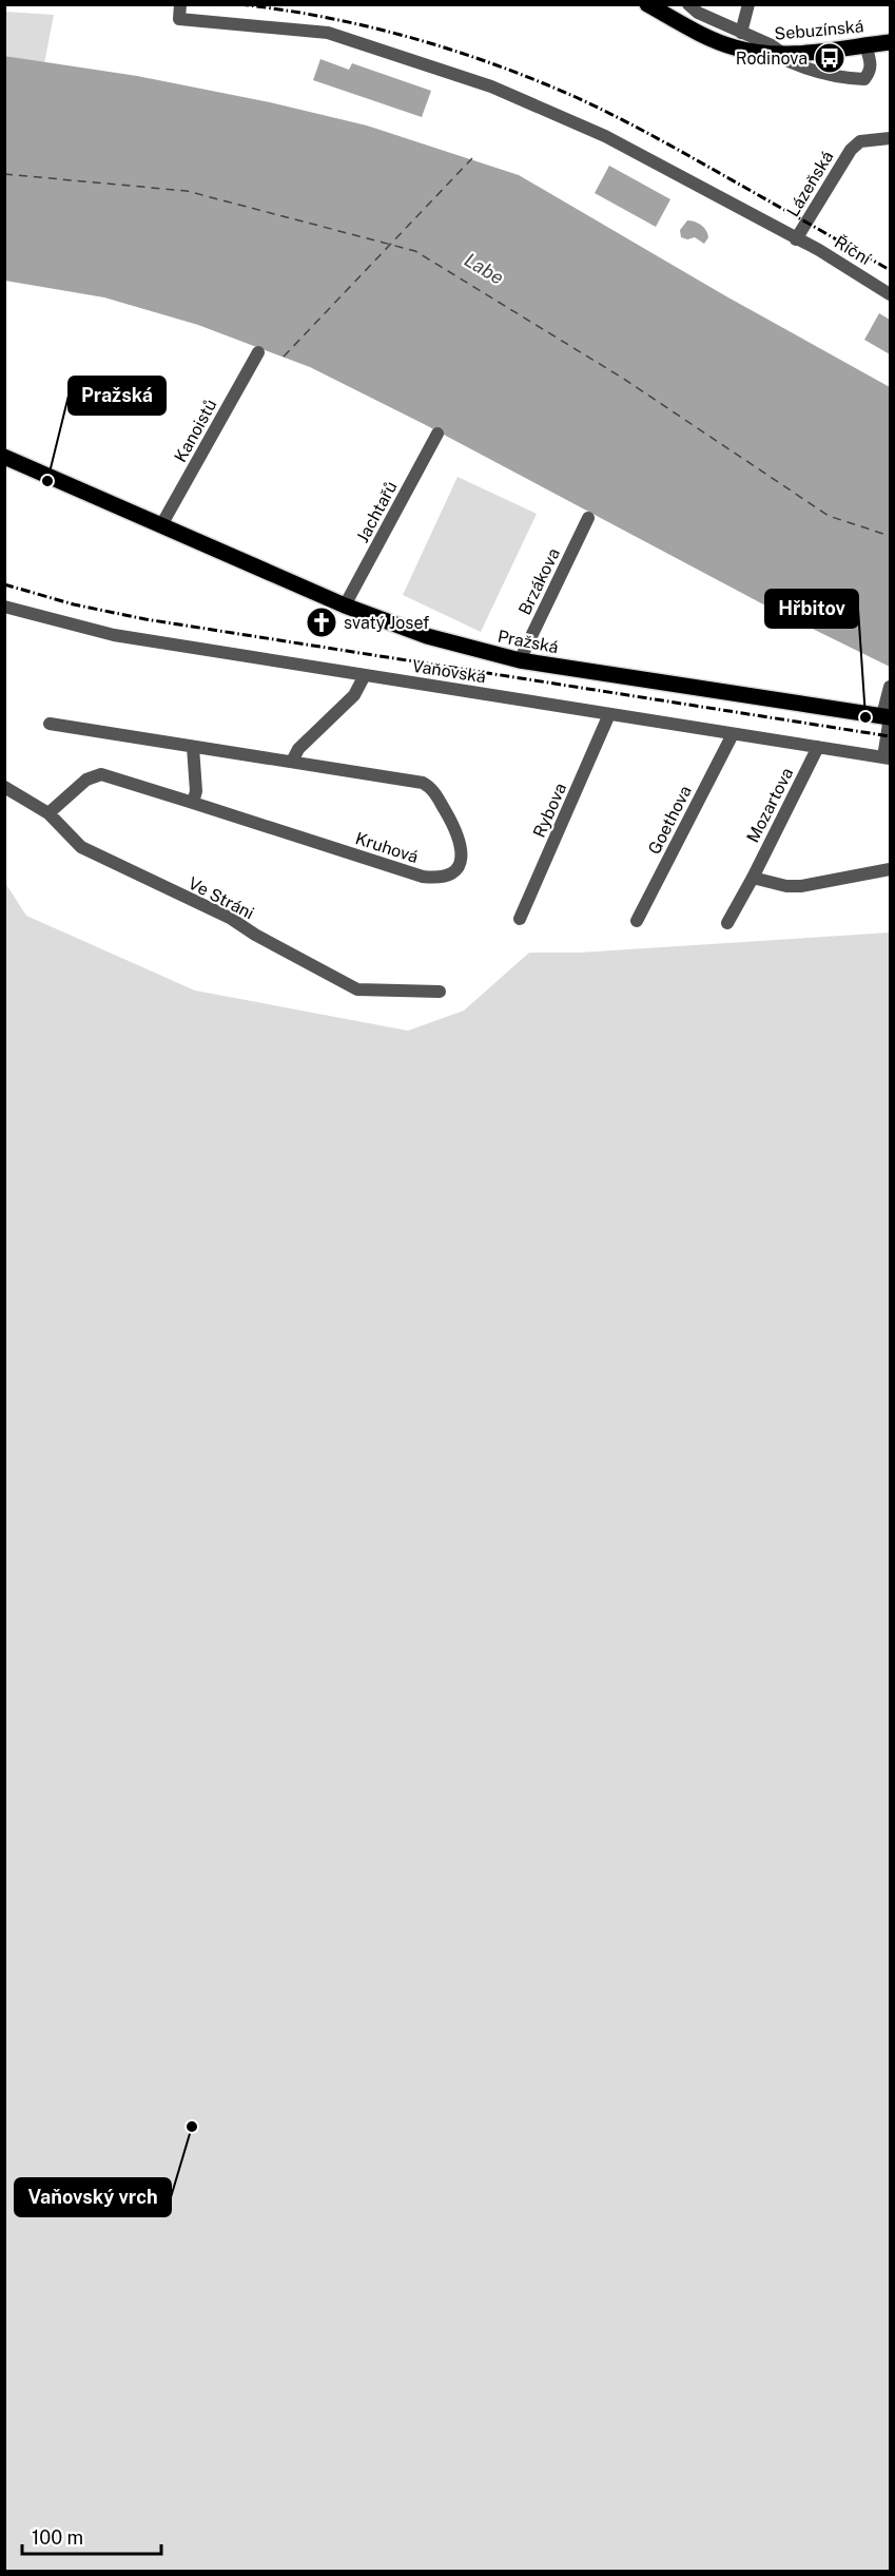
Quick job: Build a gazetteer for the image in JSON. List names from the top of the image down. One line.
{"streets":{"main road":["Sebuzínská","Pražská"],"street":["Lázeňská","Říční","Kanoistů","Jachtařů","Brzákova","Vaňovská","Mozartova","Rybova","Goethova","Kruhová","Ve Stráni"]},"crossings":[["Lázeňská","Říční"],["Kanoistů","Pražská"],["Jachtařů","Pražská"],["Brzákova","Pražská"],["Vaňovská","Mozartova"],["Vaňovská","Rybova"],["Vaňovská","Goethova"],["Kruhová","Ve Stráni"]],"water":["Labe"],"places":{"bus stop":["Rodinova"],"other":["Pražská","Hřbitov","Vaňovský vrch"],"church":["svatý Josef"]},"scale_bar":"100 m"}
